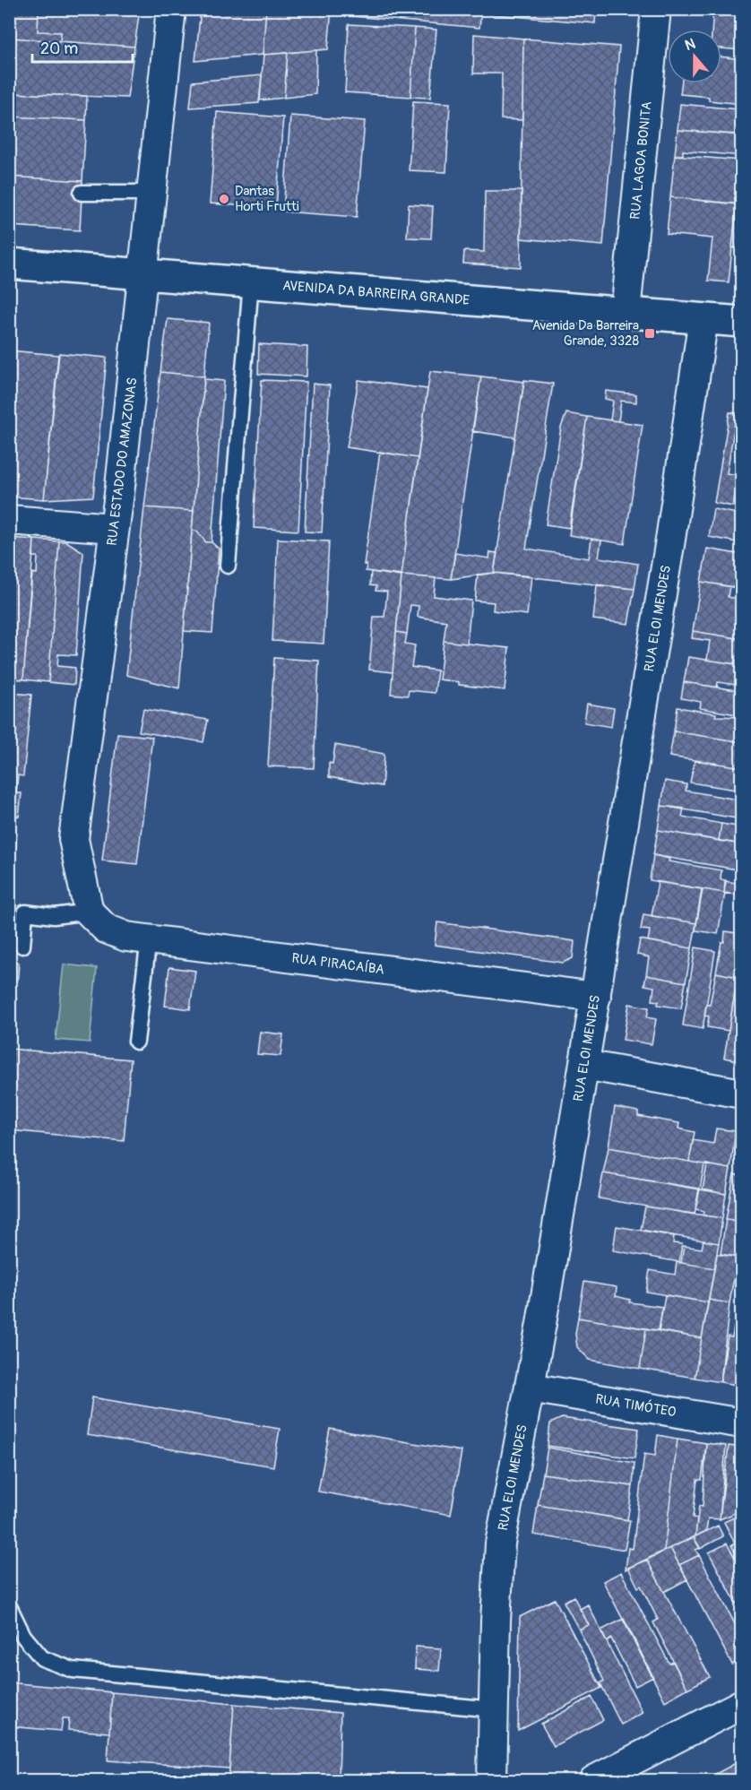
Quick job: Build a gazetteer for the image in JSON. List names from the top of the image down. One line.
{"streets":{"main road":["AVENIDA DA BARREIRA GRANDE"],"street":["RUA LAGOA BONITA","RUA ESTADO DO AMAZONAS","RUA ELOI MENDES","RUA PIRACAÍBA","RUA TIMÓTEO"]},"crossings":[["RUA LAGOA BONITA","AVENIDA DA BARREIRA GRANDE"],["AVENIDA DA BARREIRA GRANDE","RUA ESTADO DO AMAZONAS"],["AVENIDA DA BARREIRA GRANDE","RUA ELOI MENDES"],["RUA ESTADO DO AMAZONAS","RUA PIRACAÍBA"],["RUA ELOI MENDES","RUA PIRACAÍBA"],["RUA ELOI MENDES","RUA TIMÓTEO"]],"places":{"other":["Dantas Horti Frutti"],"transit":["Avenida Da Barreira Grande, 3328"]},"scale_bar":"20 m","north":"top"}
